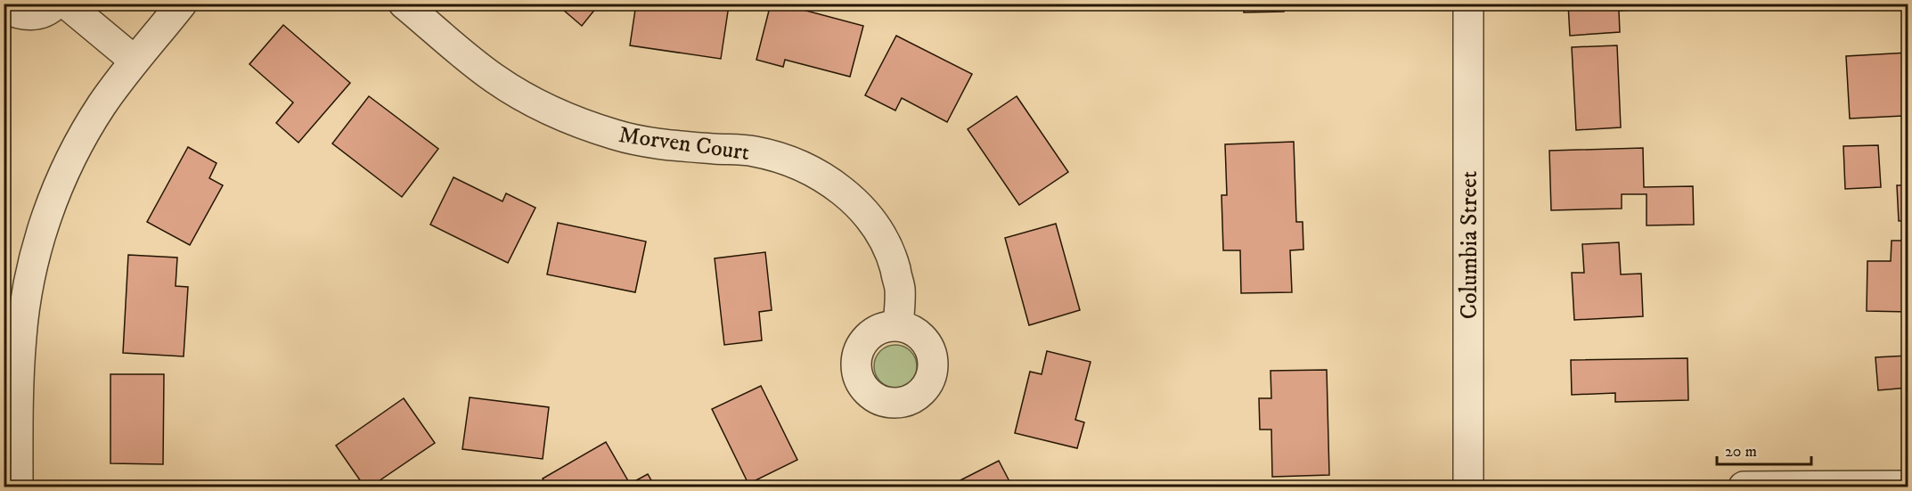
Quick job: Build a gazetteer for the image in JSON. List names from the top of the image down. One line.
{"streets":{"street":["Morven Court","Columbia Street"]},"scale_bar":"20 m"}
